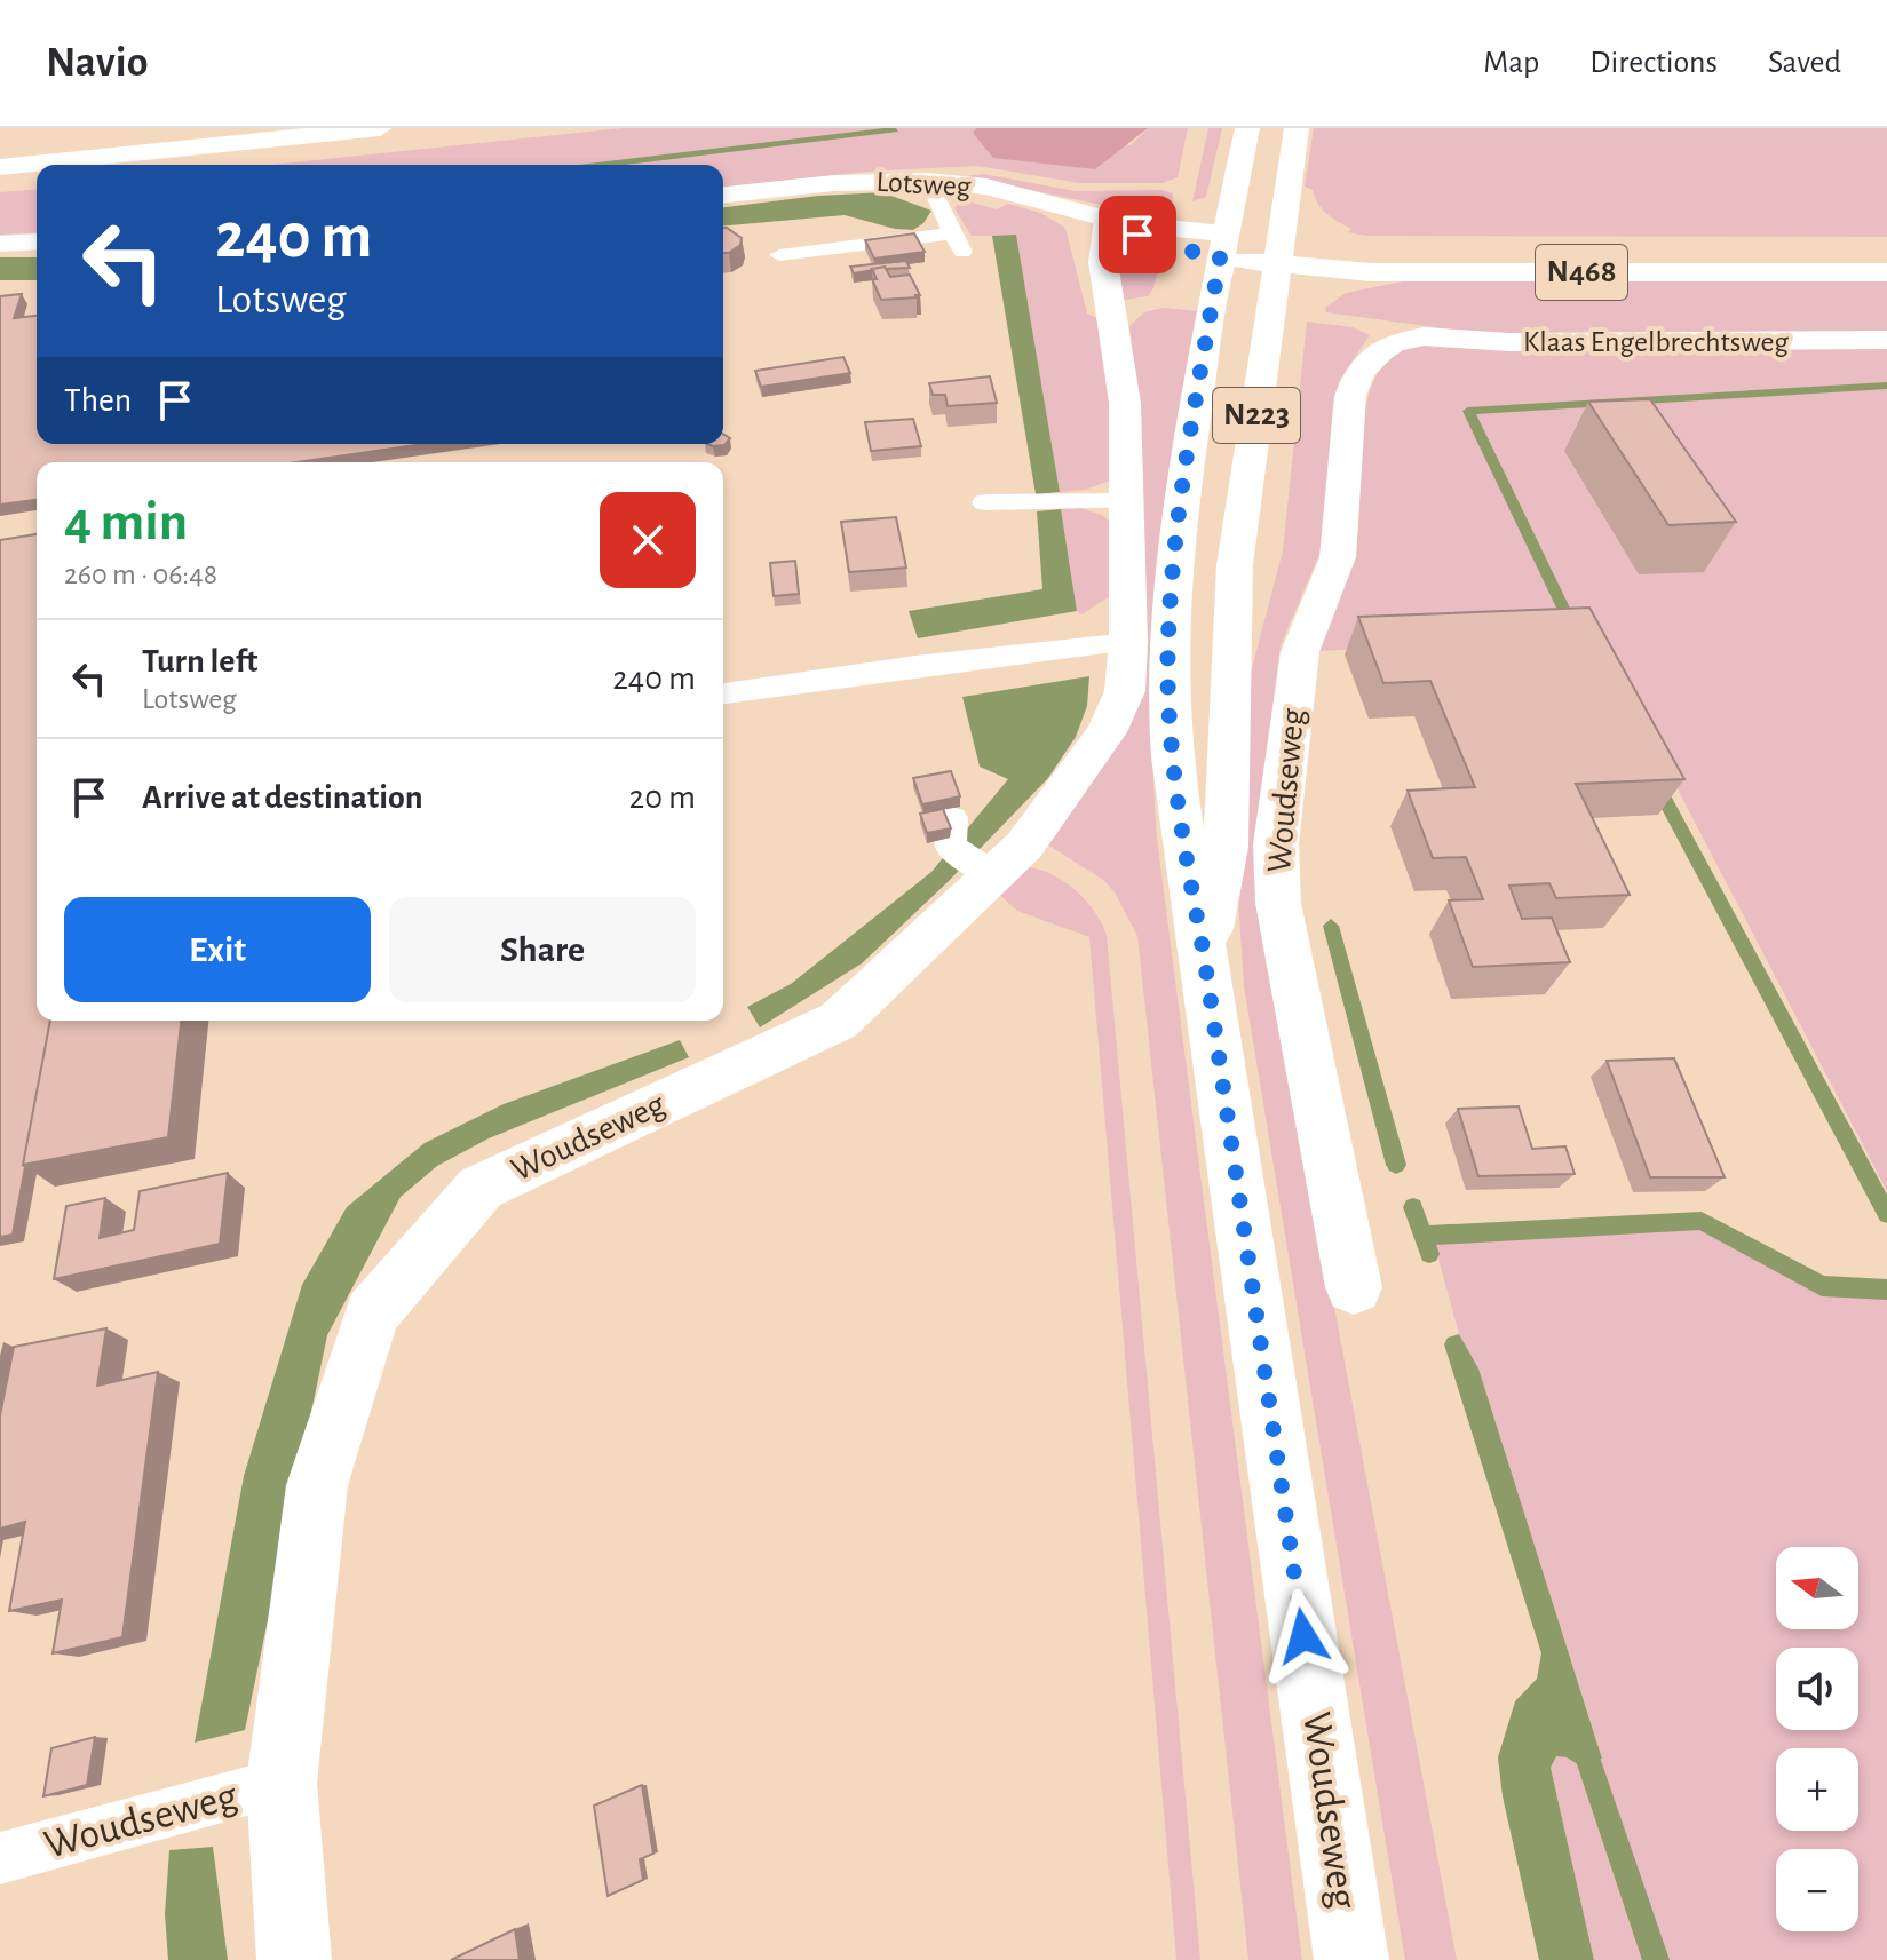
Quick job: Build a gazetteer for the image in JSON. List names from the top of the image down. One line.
{"streets":{"main road":["Lotsweg","N468","Klaas Engelbrechtsweg","N223","Woudseweg"]},"crossings":[["Lotsweg","N468"],["Lotsweg","Woudseweg"],["N468","Woudseweg"],["Klaas Engelbrechtsweg","Woudseweg"]],"north":"left","page":{"header":"Navio","nav":["Map","Directions","Saved"],"turn":["240 m","Lotsweg"],"then":"Then","heading":["4 min","260 m · 06:48"],"list":[{"name":"Turn left","note":"Lotsweg","value":"240 m"},{"name":"Arrive at destination","value":"20 m"}],"buttons":["Exit","Share"],"map_buttons":["+","−"]}}
